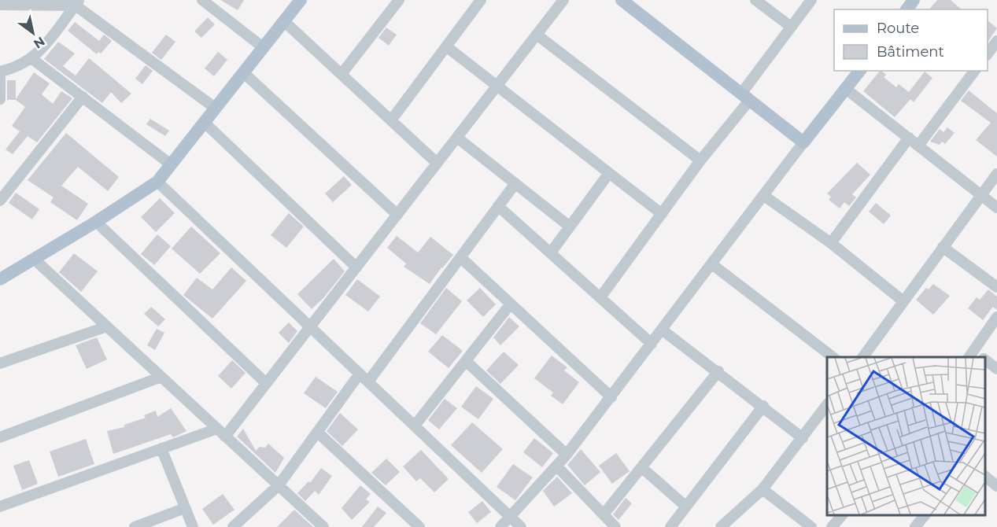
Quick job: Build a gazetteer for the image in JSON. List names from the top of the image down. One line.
{"legend":["Route","Bâtiment"],"north":"bottom right"}
